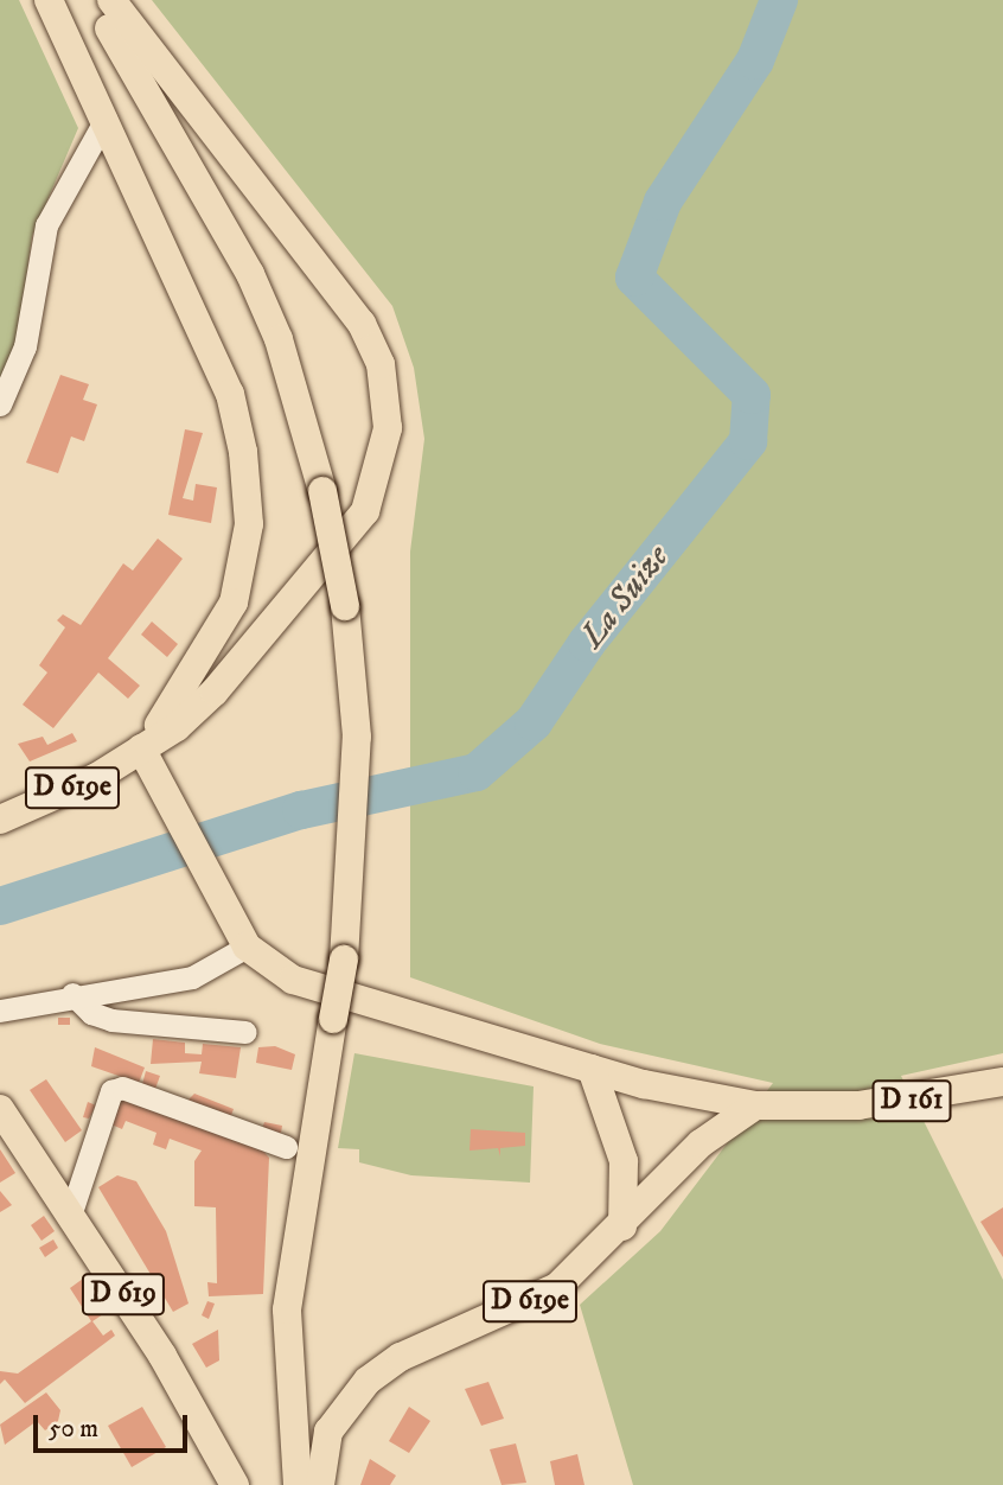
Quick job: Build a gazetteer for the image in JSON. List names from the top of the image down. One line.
{"streets":{"main road":["D 619e","D 161","D 619"]},"crossings":[["D 619e","D 161"]],"water":["La Suize"],"scale_bar":"50 m"}
